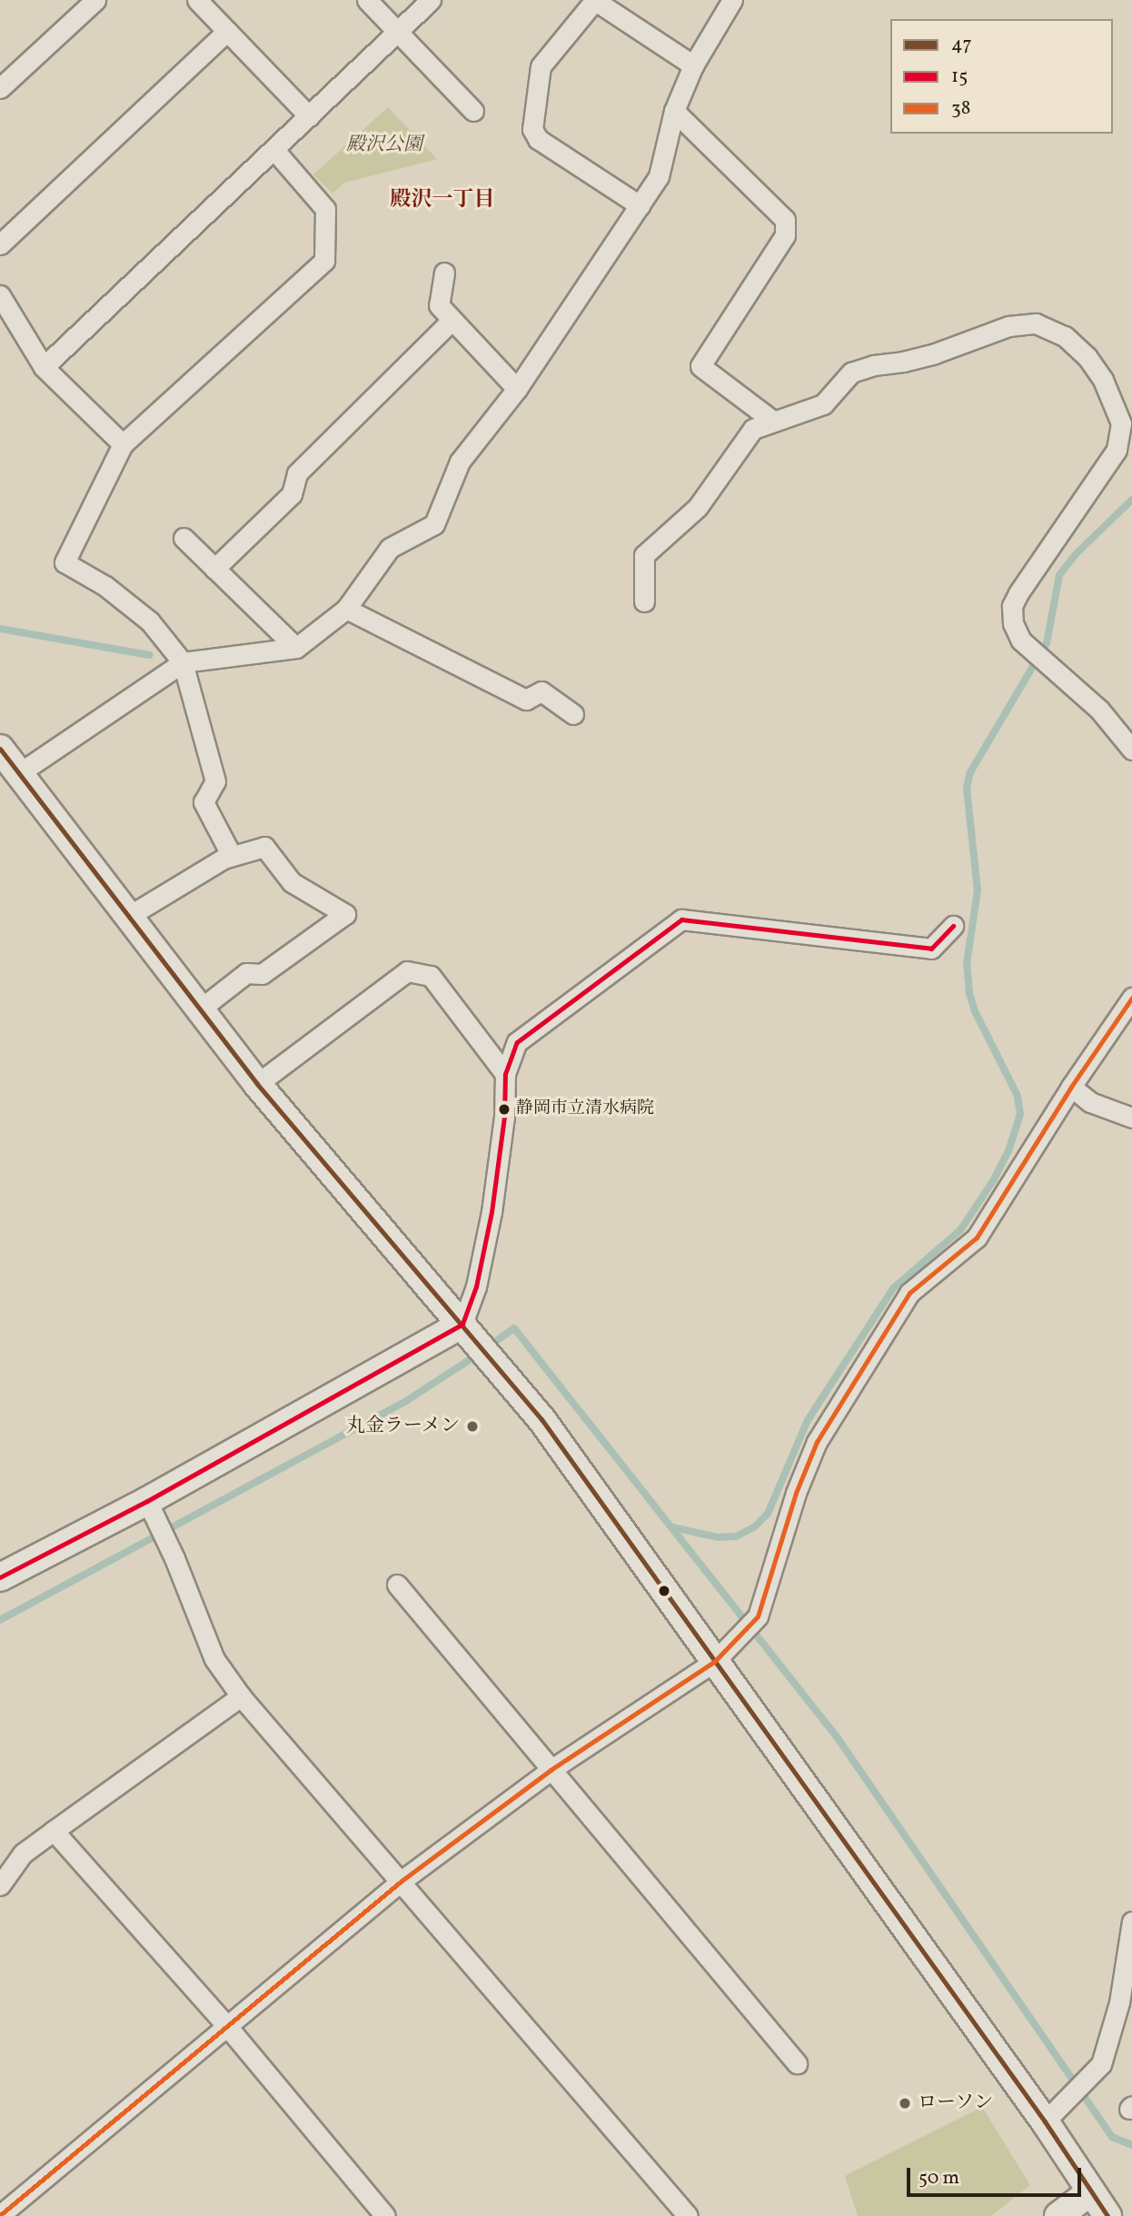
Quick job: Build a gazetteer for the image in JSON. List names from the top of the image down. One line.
{"districts":["殿沢一丁目"],"parks":["殿沢公園"],"places":["静岡市立清水病院","丸金ラーメン","ローソン"],"lines":["transit line 47","transit line 15","transit line 38"],"legend":["47","15","38"],"scale_bar":"50 m"}
